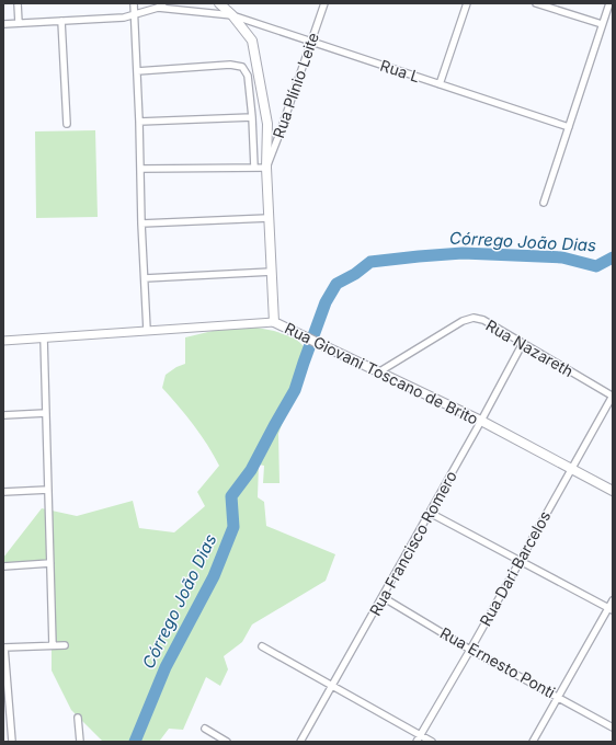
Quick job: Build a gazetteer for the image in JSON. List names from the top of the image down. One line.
{"streets":{"main road":["Rua Giovani Toscano de Brito"],"street":["Rua L","Rua Plínio Leite","Rua Nazareth","Rua Francisco Romero","Rua Dari Barcelos","Rua Ernesto Ponti"]},"crossings":[["Rua L","Rua Plínio Leite"],["Rua Nazareth","Rua Giovani Toscano de Brito"],["Rua Nazareth","Rua Francisco Romero"],["Rua Nazareth","Rua Dari Barcelos"],["Rua Giovani Toscano de Brito","Rua Francisco Romero"],["Rua Giovani Toscano de Brito","Rua Dari Barcelos"],["Rua Francisco Romero","Rua Ernesto Ponti"],["Rua Dari Barcelos","Rua Ernesto Ponti"]],"water":["Córrego João Dias"]}
